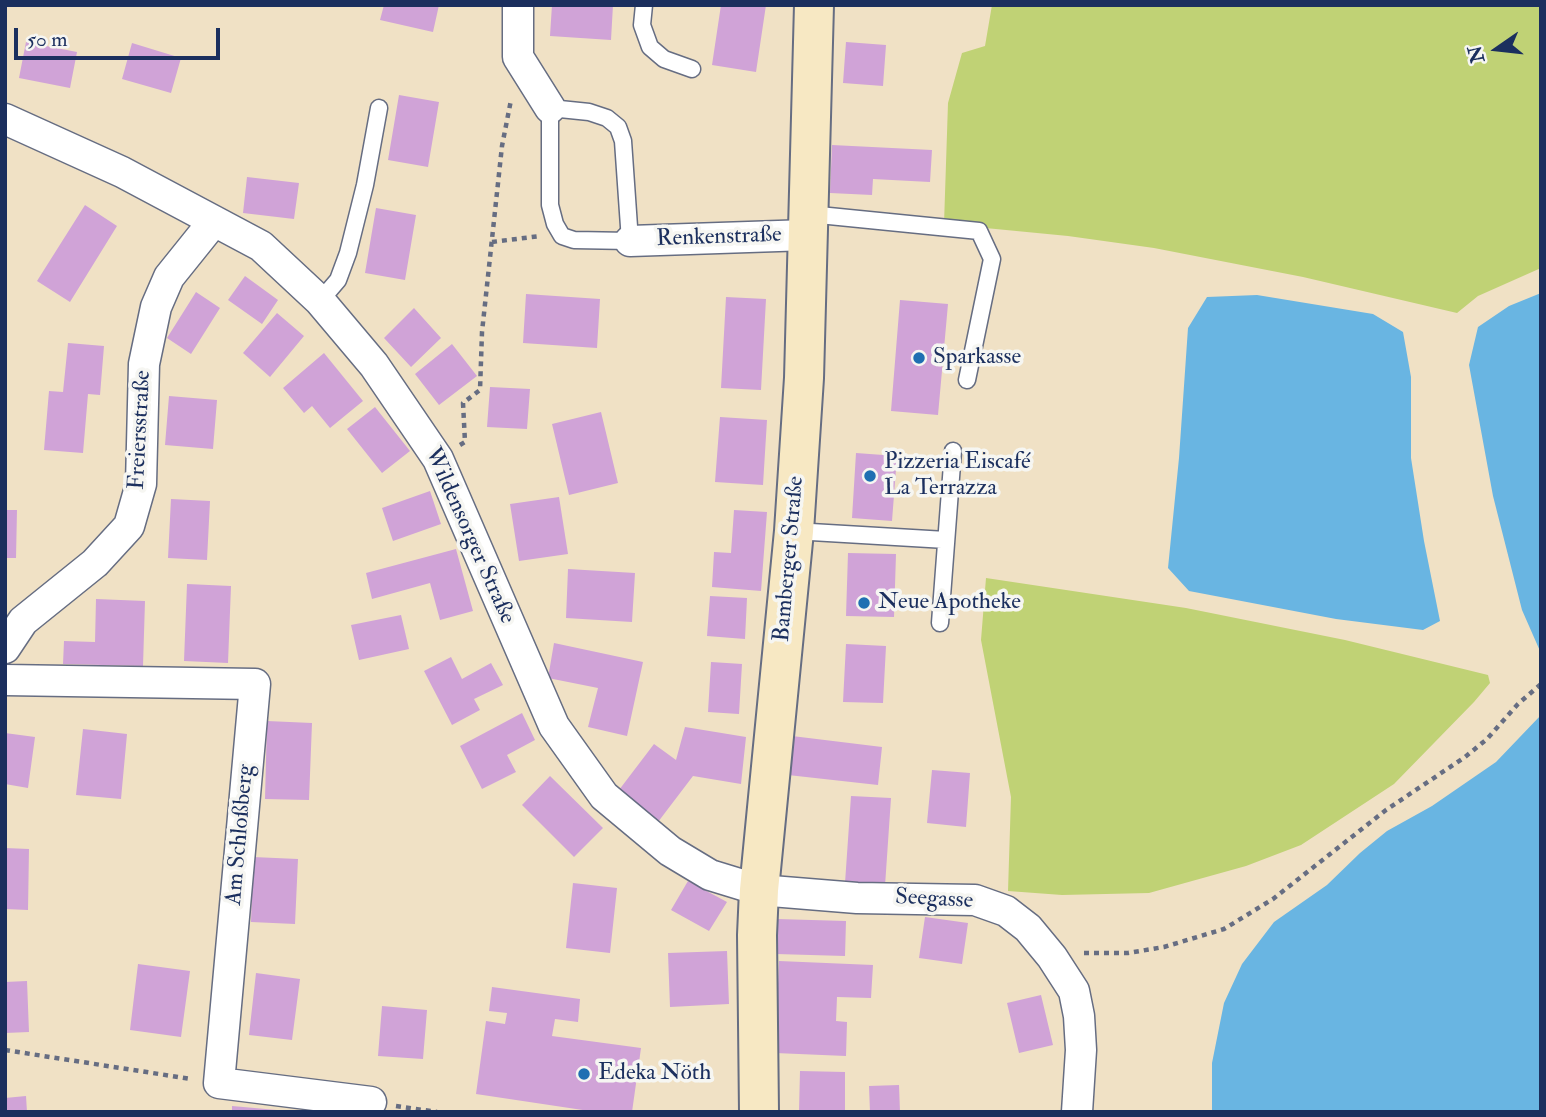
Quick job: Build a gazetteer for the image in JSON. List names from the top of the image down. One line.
{"streets":{"main road":["Bamberger Straße"],"street":["Renkenstraße","Freiersstraße","Wildensorger Straße","Am Schloßberg","Seegasse"]},"crossings":[["Renkenstraße","Bamberger Straße"],["Freiersstraße","Wildensorger Straße"],["Wildensorger Straße","Bamberger Straße"],["Wildensorger Straße","Seegasse"],["Bamberger Straße","Seegasse"]],"places":["Sparkasse","Pizzeria Eiscafé La Terrazza","Neue Apotheke","Edeka Nöth"],"scale_bar":"50 m","north":"left"}
